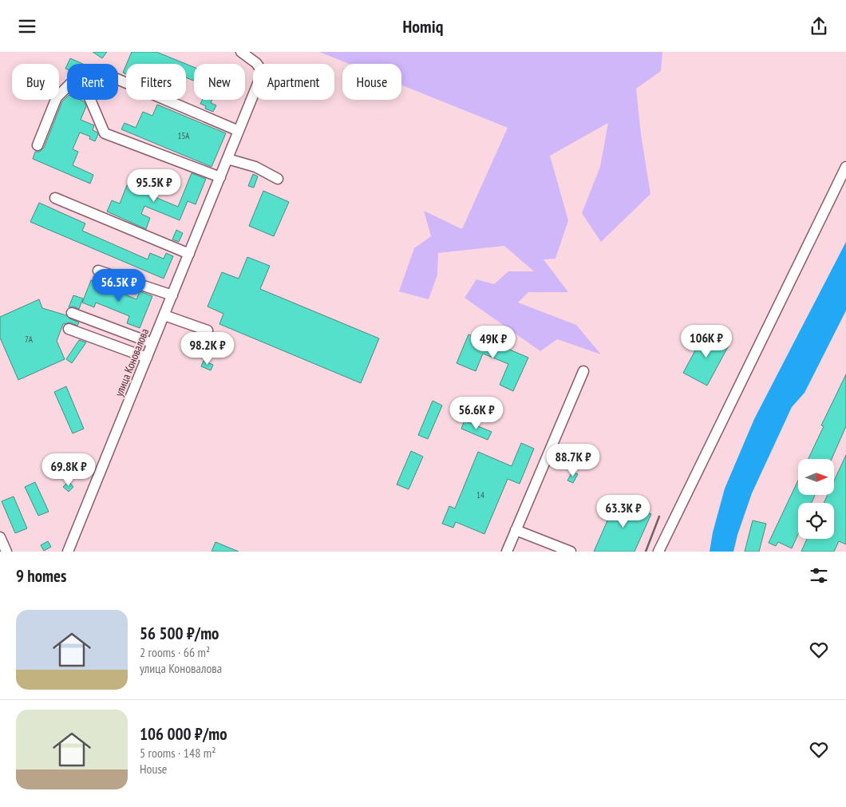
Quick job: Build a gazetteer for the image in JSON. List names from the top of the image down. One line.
{"streets":{"street":["улица Коновалова"]},"house_numbers":["15А","7А","14"],"north":"right","page":{"header":"Homiq","chip":["Buy","Rent","Filters","New","Apartment","House"],"price":["95.5K ₽","56.5K ₽","106K ₽","49K ₽","98.2K ₽","56.6K ₽","88.7K ₽","69.8K ₽","63.3K ₽"],"heading":"9 homes","list":[{"name":"56 500 ₽/mo","note":"2 rooms · 66 m² · улица Коновалова"},{"name":"106 000 ₽/mo","note":"5 rooms · 148 m² · House"}]}}
